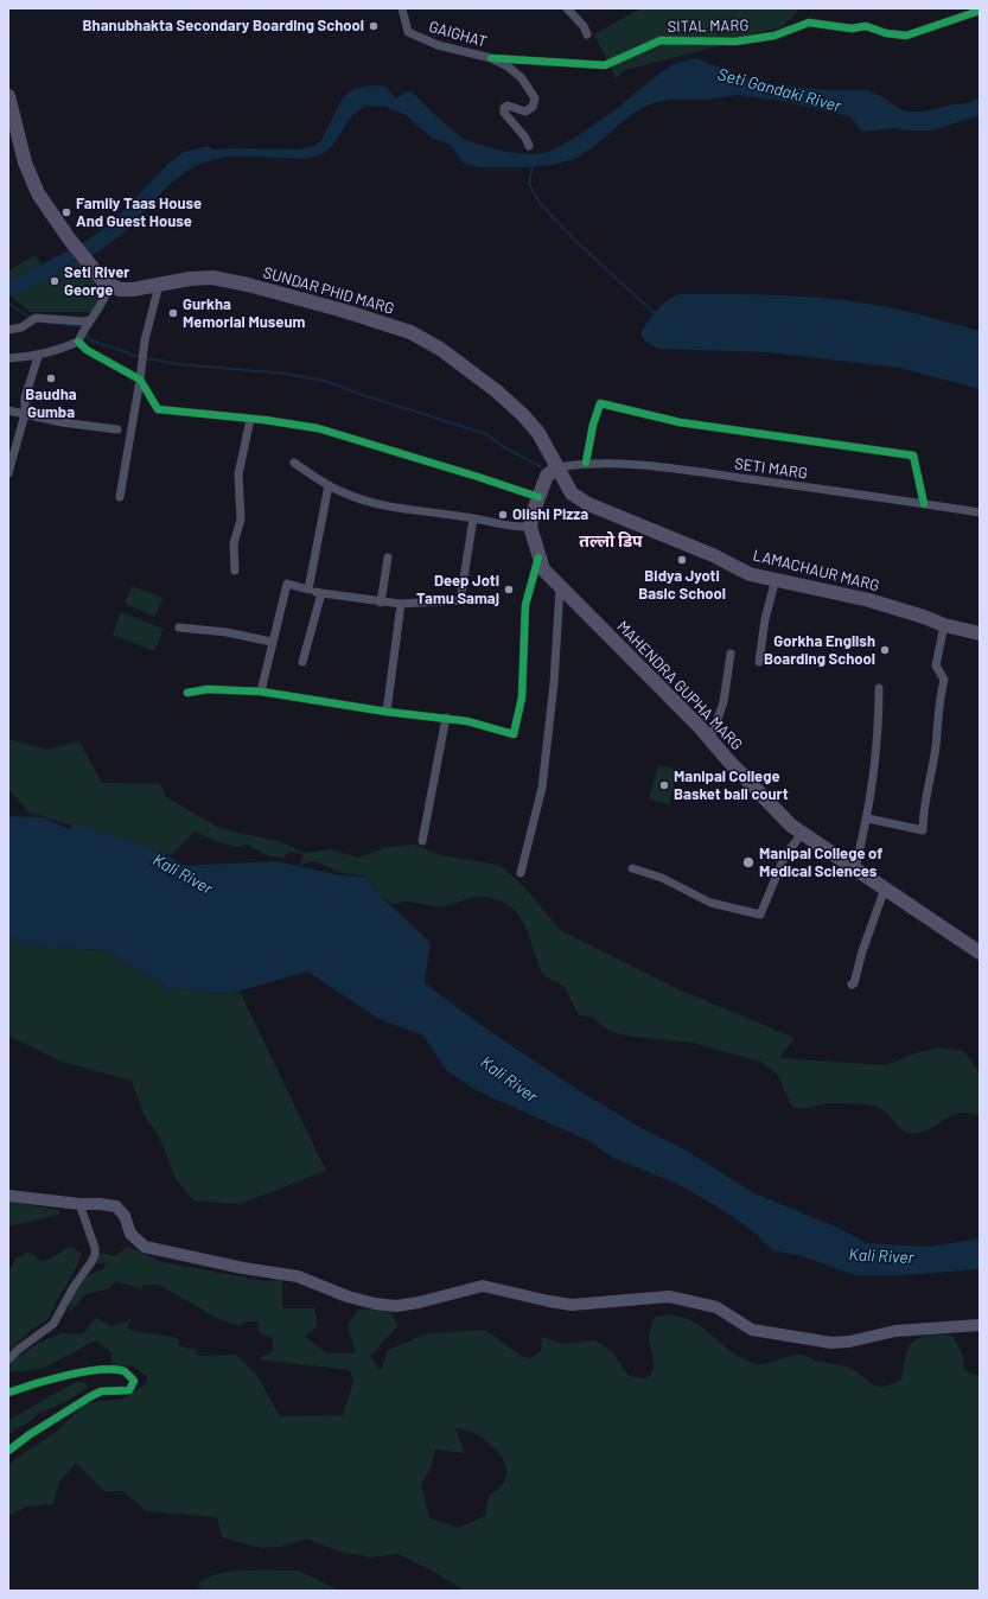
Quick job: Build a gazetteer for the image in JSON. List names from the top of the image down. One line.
{"streets":{"main road":["SUNDAR PHID MARG","LAMACHAUR MARG","MAHENDRA GUPHA MARG"],"street":["SITAL MARG","GAIGHAT","SETI MARG"]},"crossings":[["SITAL MARG","GAIGHAT"],["SUNDAR PHID MARG","SETI MARG"],["SUNDAR PHID MARG","LAMACHAUR MARG"],["SETI MARG","LAMACHAUR MARG"]],"districts":["तल्लो डिप"],"water":["Seti Gandaki River","Kali River"],"places":["Bhanubhakta Secondary Boarding School","Family Taas House And Guest House","Seti River George","Gurkha Memorial Museum","Baudha Gumba","Oiishi Pizza","Bidya Jyoti Basic School","Deep Joti Tamu Samaj","Gorkha English Boarding School","Manipal College Basket ball court","Manipal College of Medical Sciences"]}
